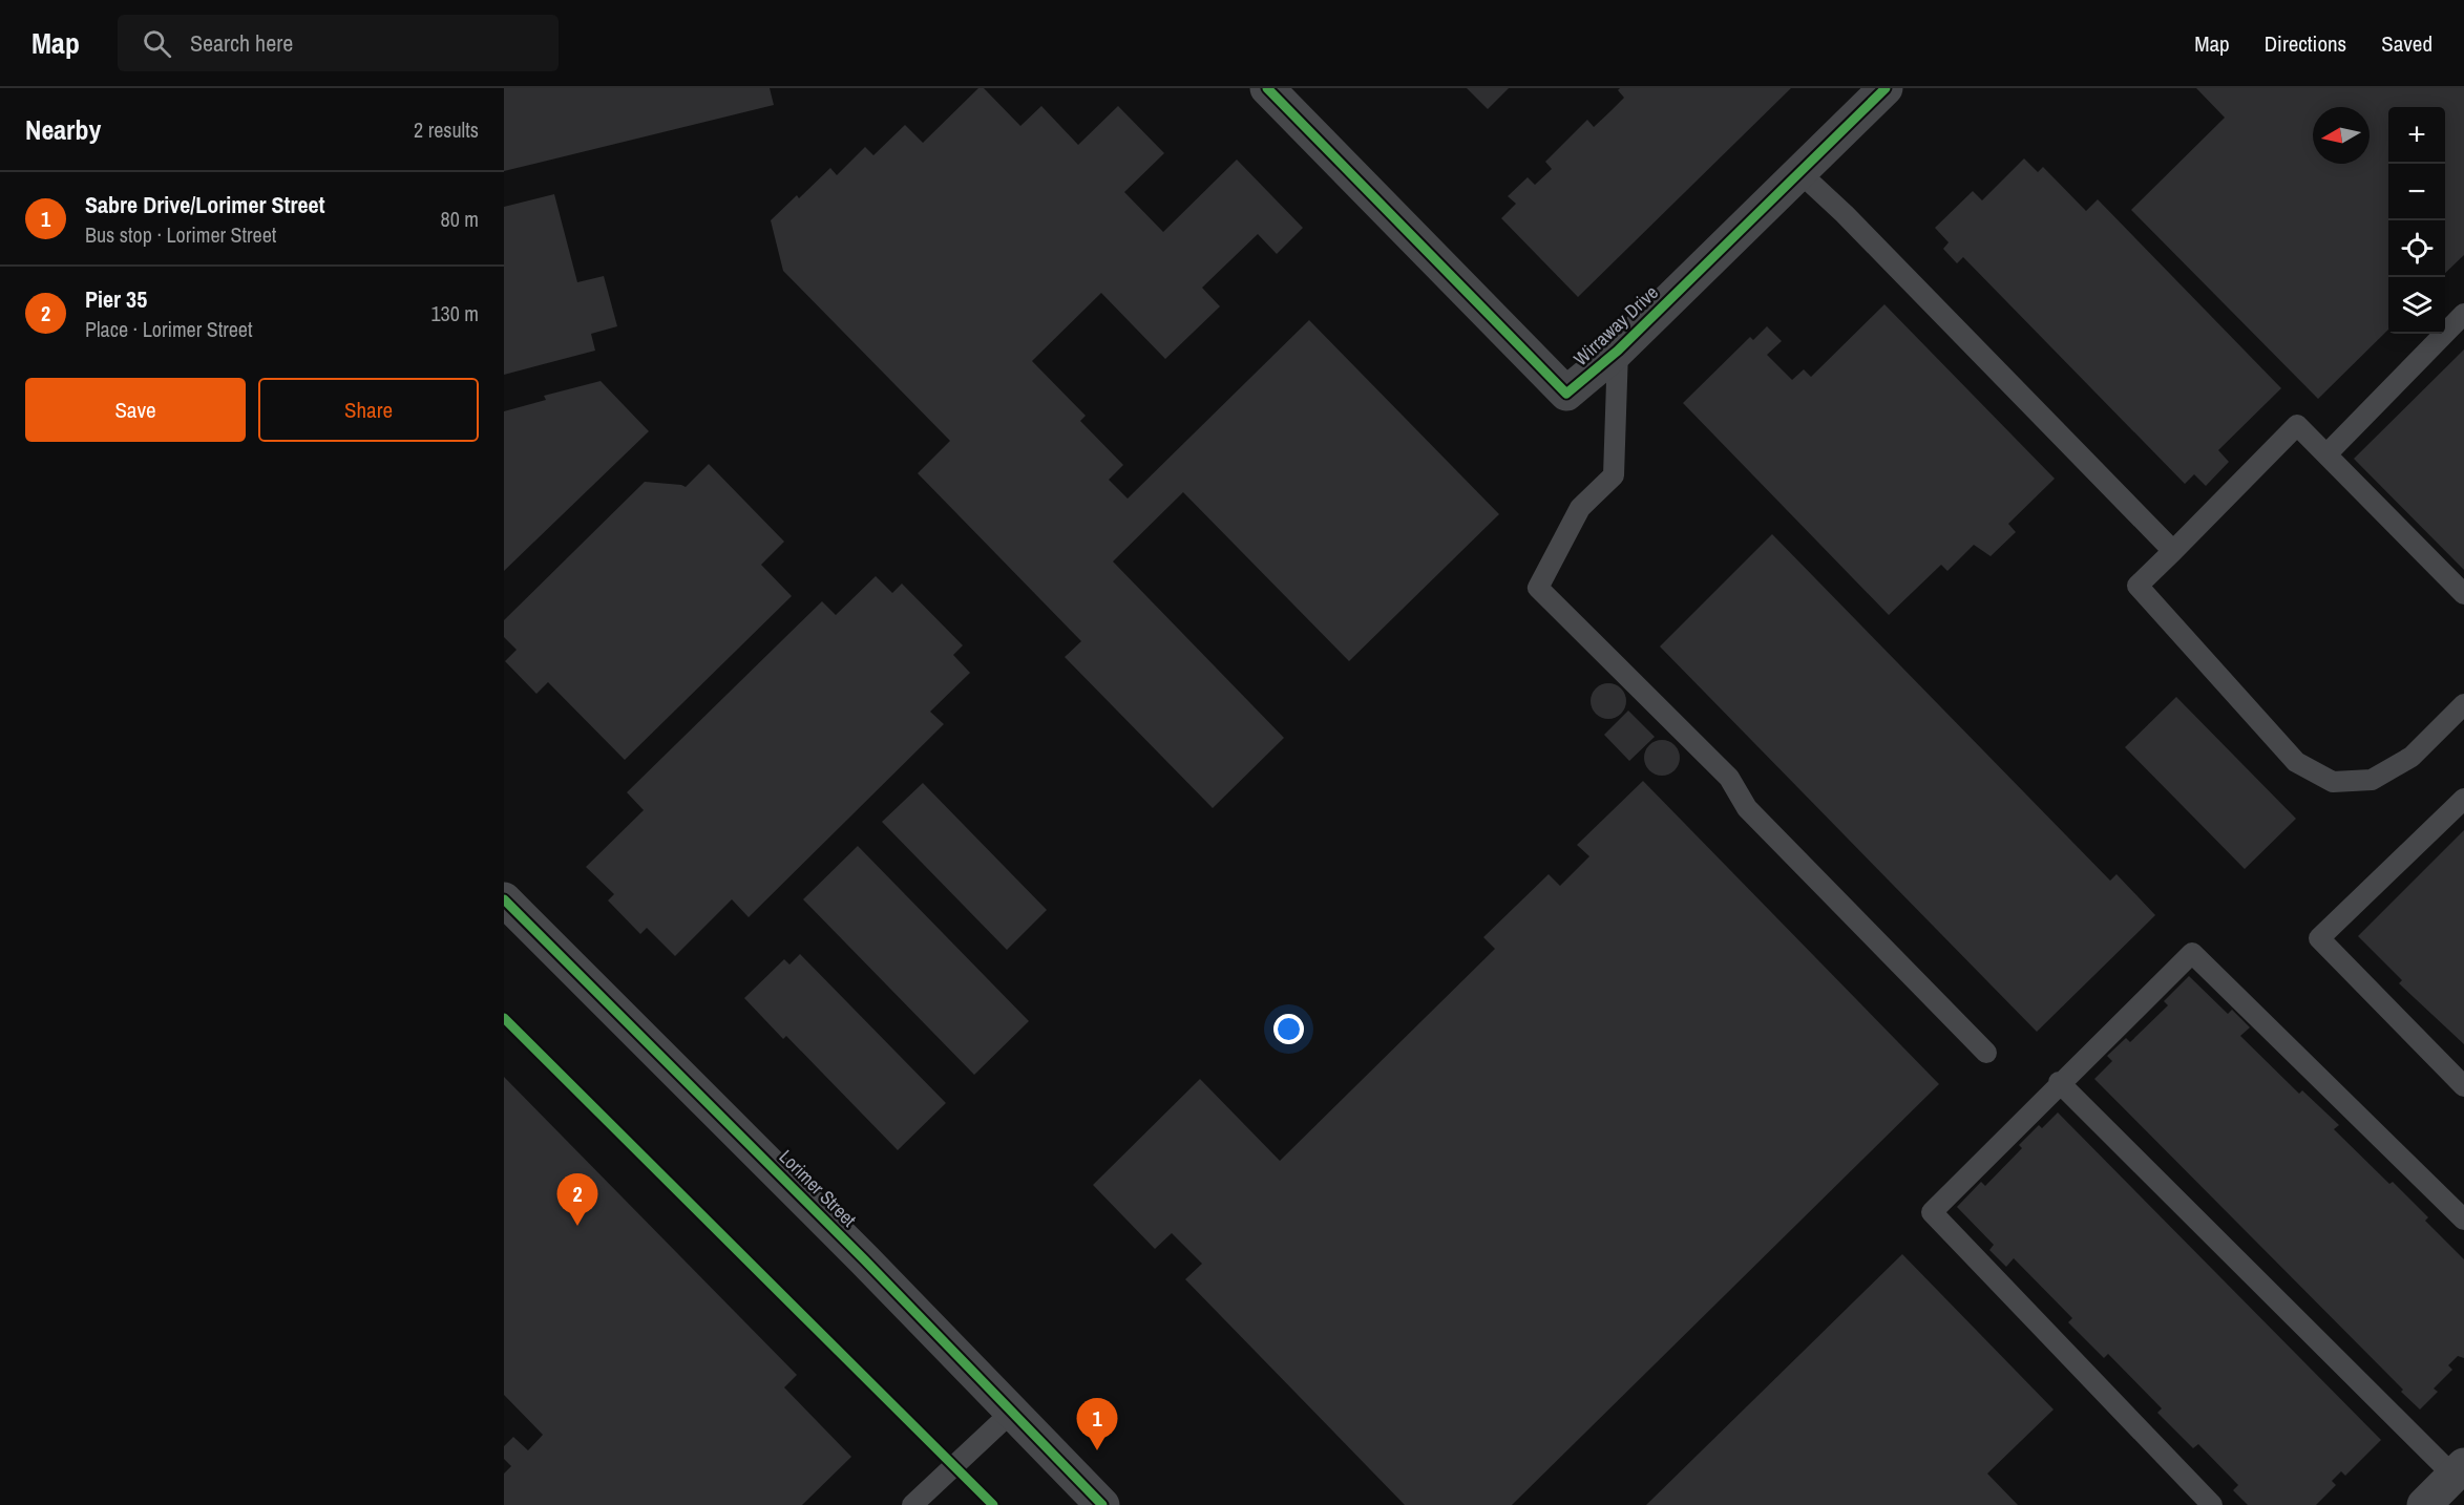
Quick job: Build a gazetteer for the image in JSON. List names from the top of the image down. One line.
{"streets":{"street":["Wirraway Drive","Lorimer Street"]},"north":"left","page":{"header":"Map","search":"Search here","nav":["Map","Directions","Saved"],"heading":["Nearby","2 results"],"map_buttons":["+","−"],"list":[{"mark":"1","name":"Sabre Drive/Lorimer Street","note":"Bus stop · Lorimer Street","value":"80 m"},{"mark":"2","name":"Pier 35","note":"Place · Lorimer Street","value":"130 m"}],"buttons":["Save","Share"],"pins":["2","1"]}}
